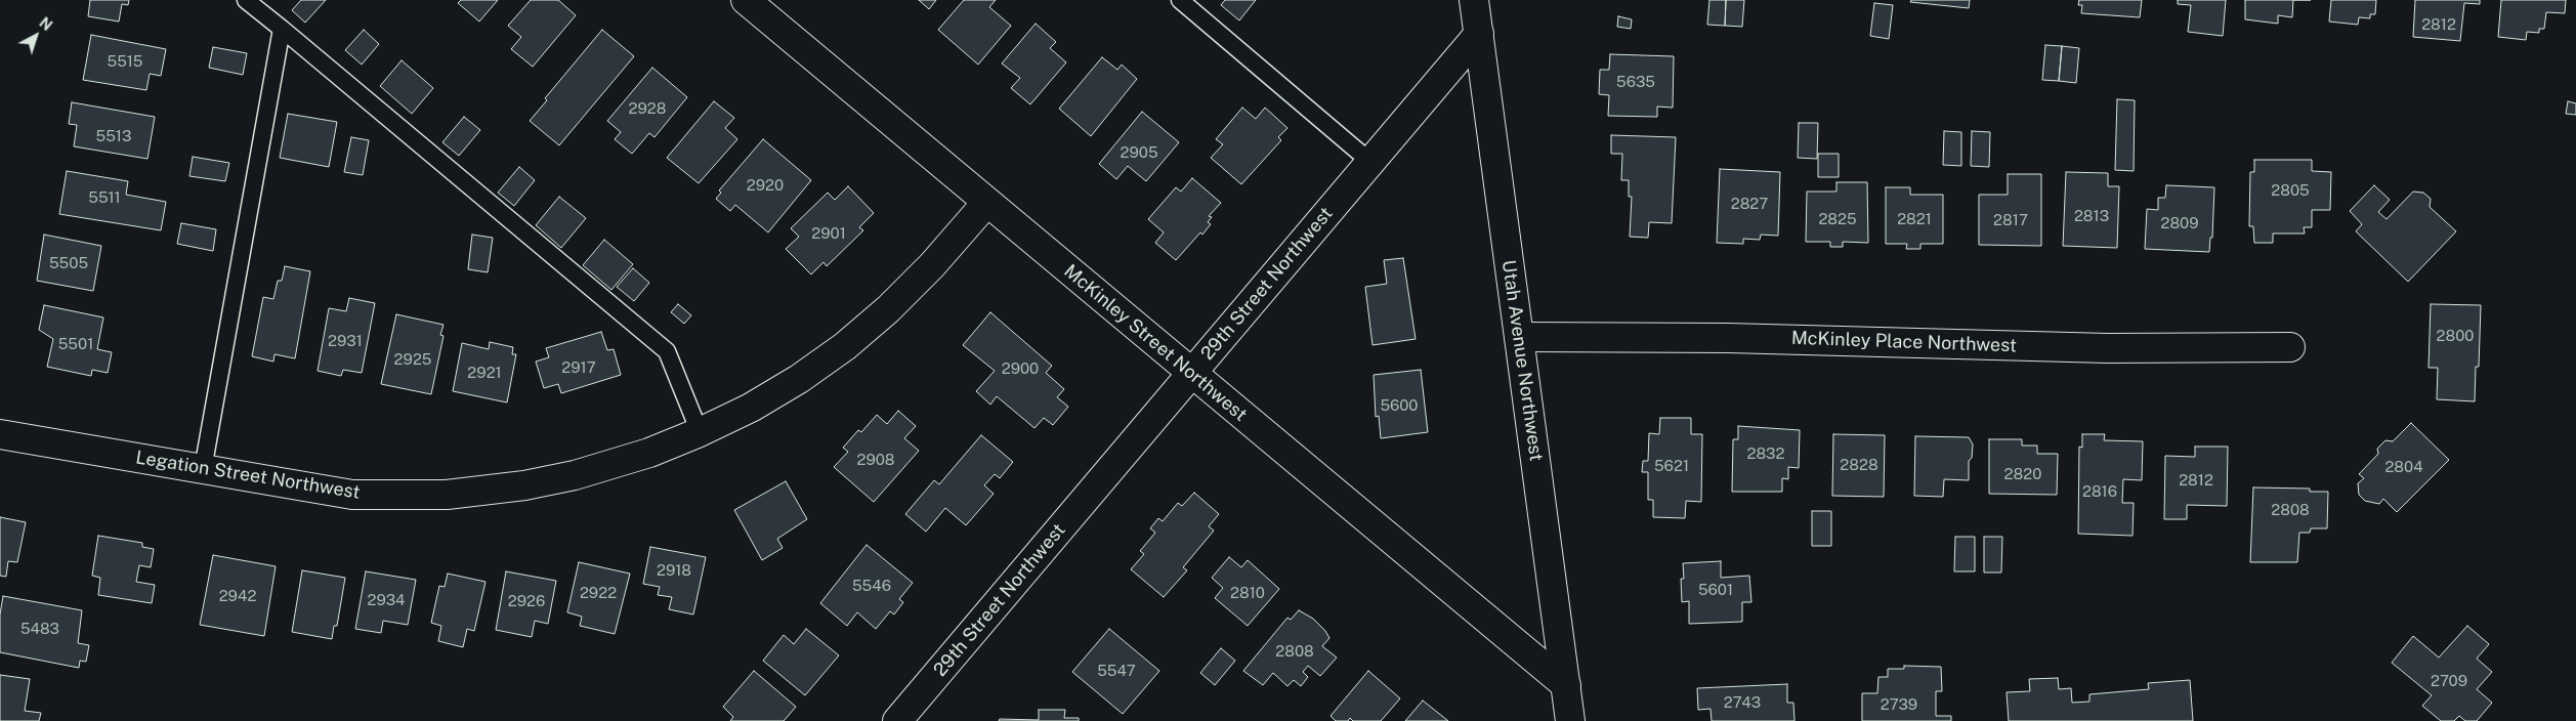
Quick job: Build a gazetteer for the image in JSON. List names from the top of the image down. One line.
{"streets":{"street":["29th Street Northwest","McKinley Place Northwest","McKinley Street Northwest","Utah Avenue Northwest","Legation Street Northwest"]},"crossings":[["29th Street Northwest","McKinley Street Northwest"],["29th Street Northwest","Utah Avenue Northwest"],["McKinley Place Northwest","Utah Avenue Northwest"],["McKinley Street Northwest","Utah Avenue Northwest"],["McKinley Street Northwest","Legation Street Northwest"]],"house_numbers":["2812","5515","5635","2928","5513","2905","2920","2805","5511","2827","2813","2825","2821","2817","2809","2901","5505","2800","2931","5501","2925","2917","2900","2921","5600","2832","2908","2828","5621","2804","2820","2812","2816","2808","2918","5546","5601","2922","2810","2942","2934","2926","5483","2808","5547","2709","2743","2739"],"north":"top right"}
